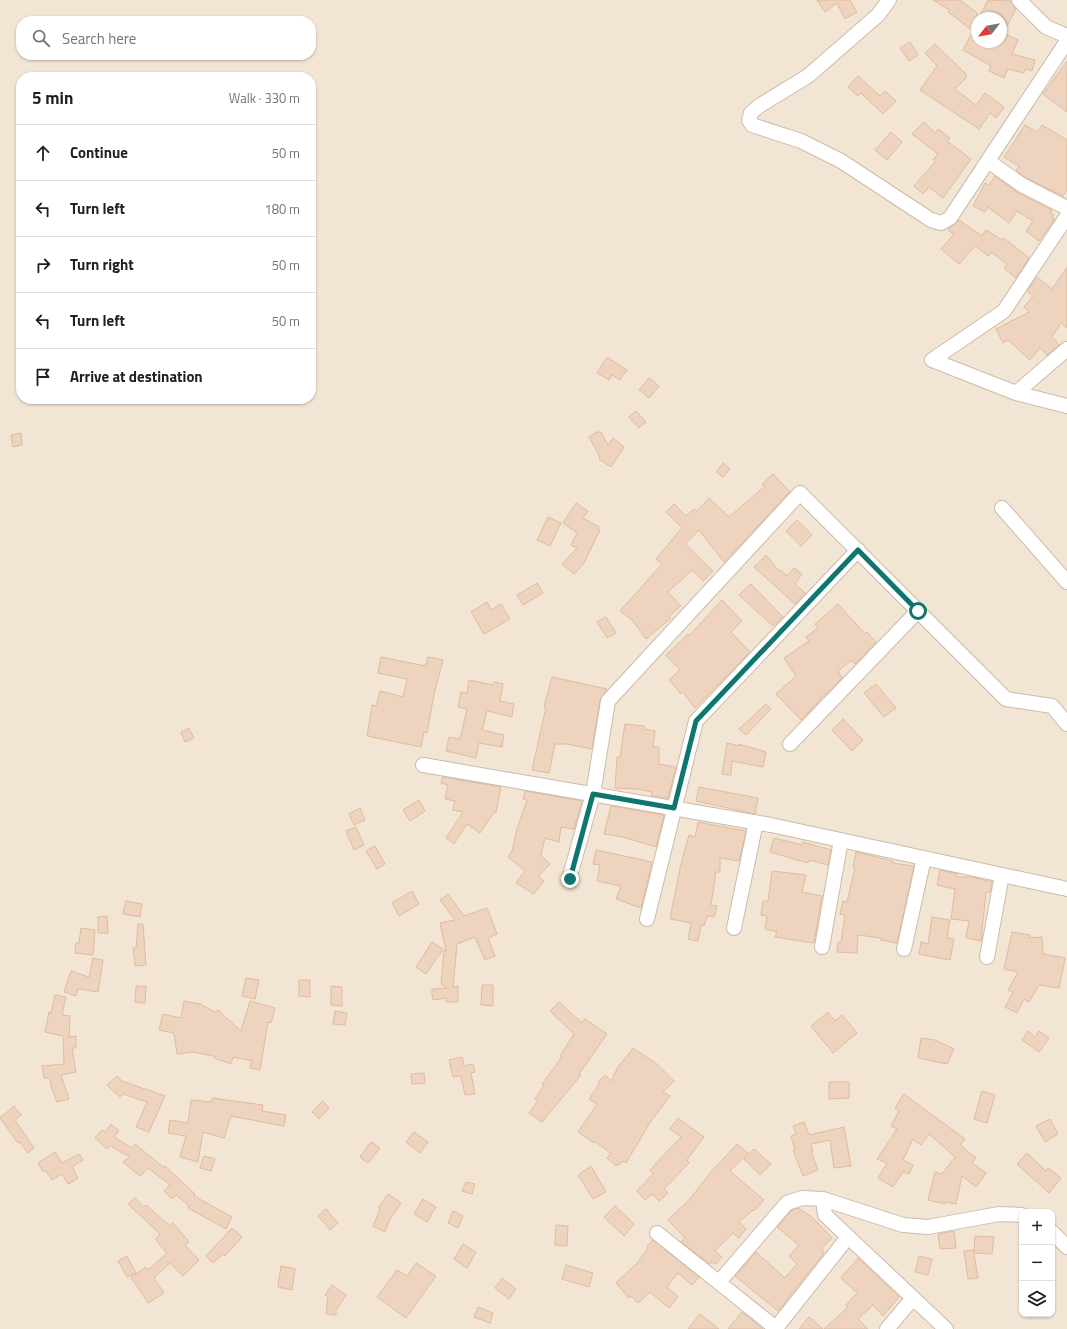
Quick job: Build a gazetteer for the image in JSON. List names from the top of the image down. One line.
{"north":"bottom left","page":{"search":"Search here","heading":["5 min","Walk · 330 m"],"list":[["Continue","50 m"],["Turn left","180 m"],["Turn right","50 m"],["Turn left","50 m"],"Arrive at destination"],"map_buttons":["+","−"]}}
